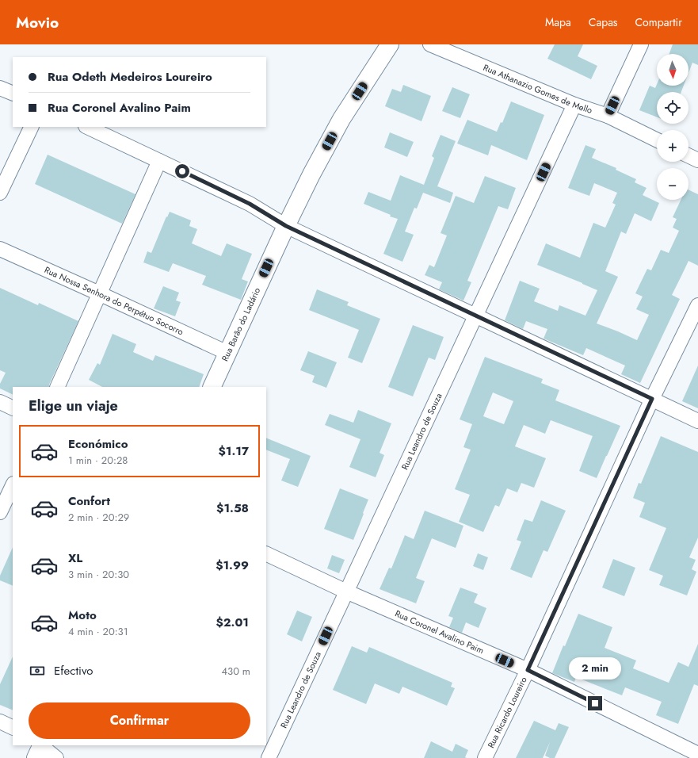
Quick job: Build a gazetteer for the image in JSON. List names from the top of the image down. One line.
{"streets":{"main road":["Rua Barão do Ladário"],"street":["Rua Athanazio Gomes de Mello","Rua Nossa Senhora do Perpétuo Socorro","Rua Leandro de Souza","Rua Coronel Avalino Paim","Rua Ricardo Loureiro"]},"crossings":[["Rua Athanazio Gomes de Mello","Rua Leandro de Souza"],["Rua Nossa Senhora do Perpétuo Socorro","Rua Barão do Ladário"],["Rua Leandro de Souza","Rua Coronel Avalino Paim"],["Rua Coronel Avalino Paim","Rua Ricardo Loureiro"]],"north":"bottom","page":{"header":"Movio","nav":["Mapa","Capas","Compartir"],"map_buttons":["+","−"],"banner":["Rua Odeth Medeiros Loureiro","Rua Coronel Avalino Paim"],"heading":"Elige un viaje","list":[{"name":"Económico","note":"1 min · 20:28","value":"$1.17"},{"name":"Confort","note":"2 min · 20:29","value":"$1.58"},{"name":"XL","note":"3 min · 20:30","value":"$1.99"},{"name":"Moto","note":"4 min · 20:31","value":"$2.01"}],"pay":["Efectivo","430 m"],"bubble":"2 min","buttons":"Confirmar"}}
